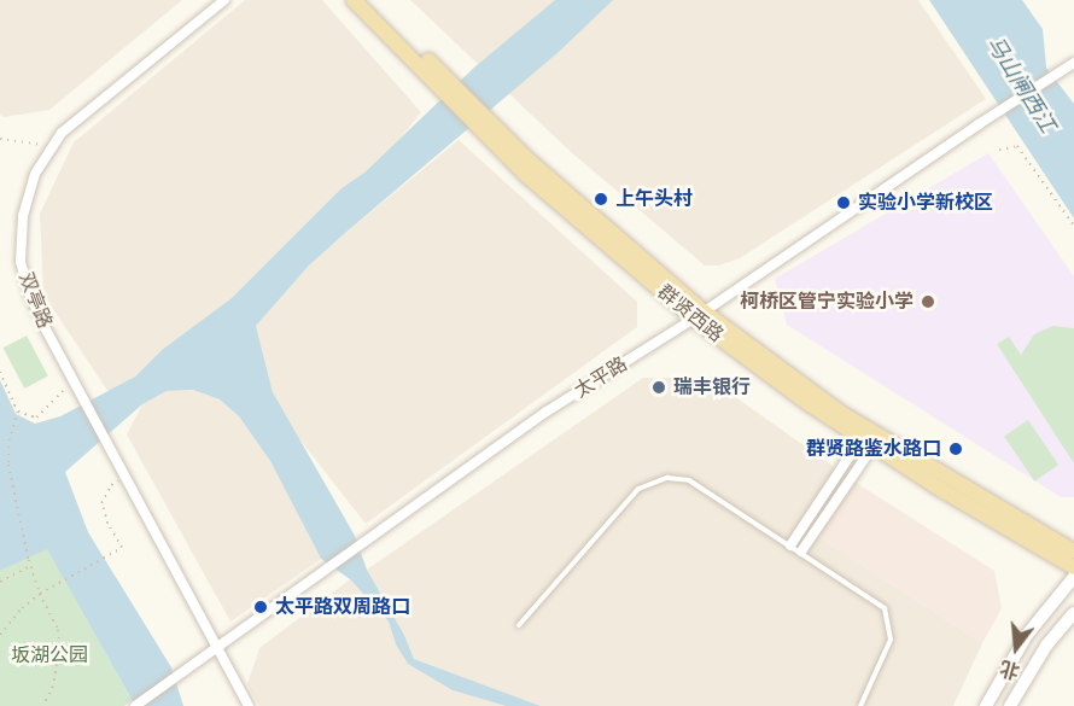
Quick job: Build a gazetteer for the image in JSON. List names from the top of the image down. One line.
{"streets":{"main road":["群贤西路"],"street":["双亭路","太平路"]},"crossings":[["双亭路","太平路"],["群贤西路","太平路"]],"water":["马山闸西江"],"parks":["坂湖公园"],"places":["上午头村","实验小学新校区","柯桥区管宁实验小学","瑞丰银行","群贤路鉴水路口","太平路双周路口"],"north":"bottom"}
